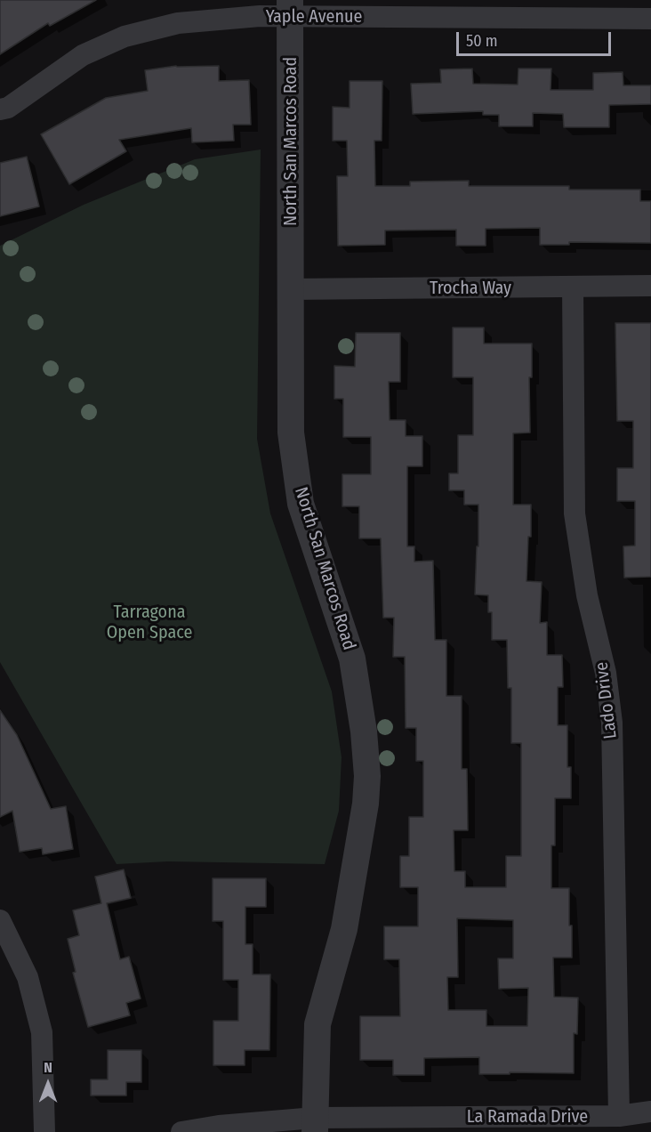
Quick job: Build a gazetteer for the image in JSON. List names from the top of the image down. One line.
{"streets":{"street":["Yaple Avenue","North San Marcos Road","Trocha Way","Lado Drive","La Ramada Drive"]},"crossings":[["Yaple Avenue","North San Marcos Road"],["North San Marcos Road","Trocha Way"],["North San Marcos Road","La Ramada Drive"],["Trocha Way","Lado Drive"],["Lado Drive","La Ramada Drive"]],"parks":["Tarragona Open Space"],"scale_bar":"50 m","north":"top"}
